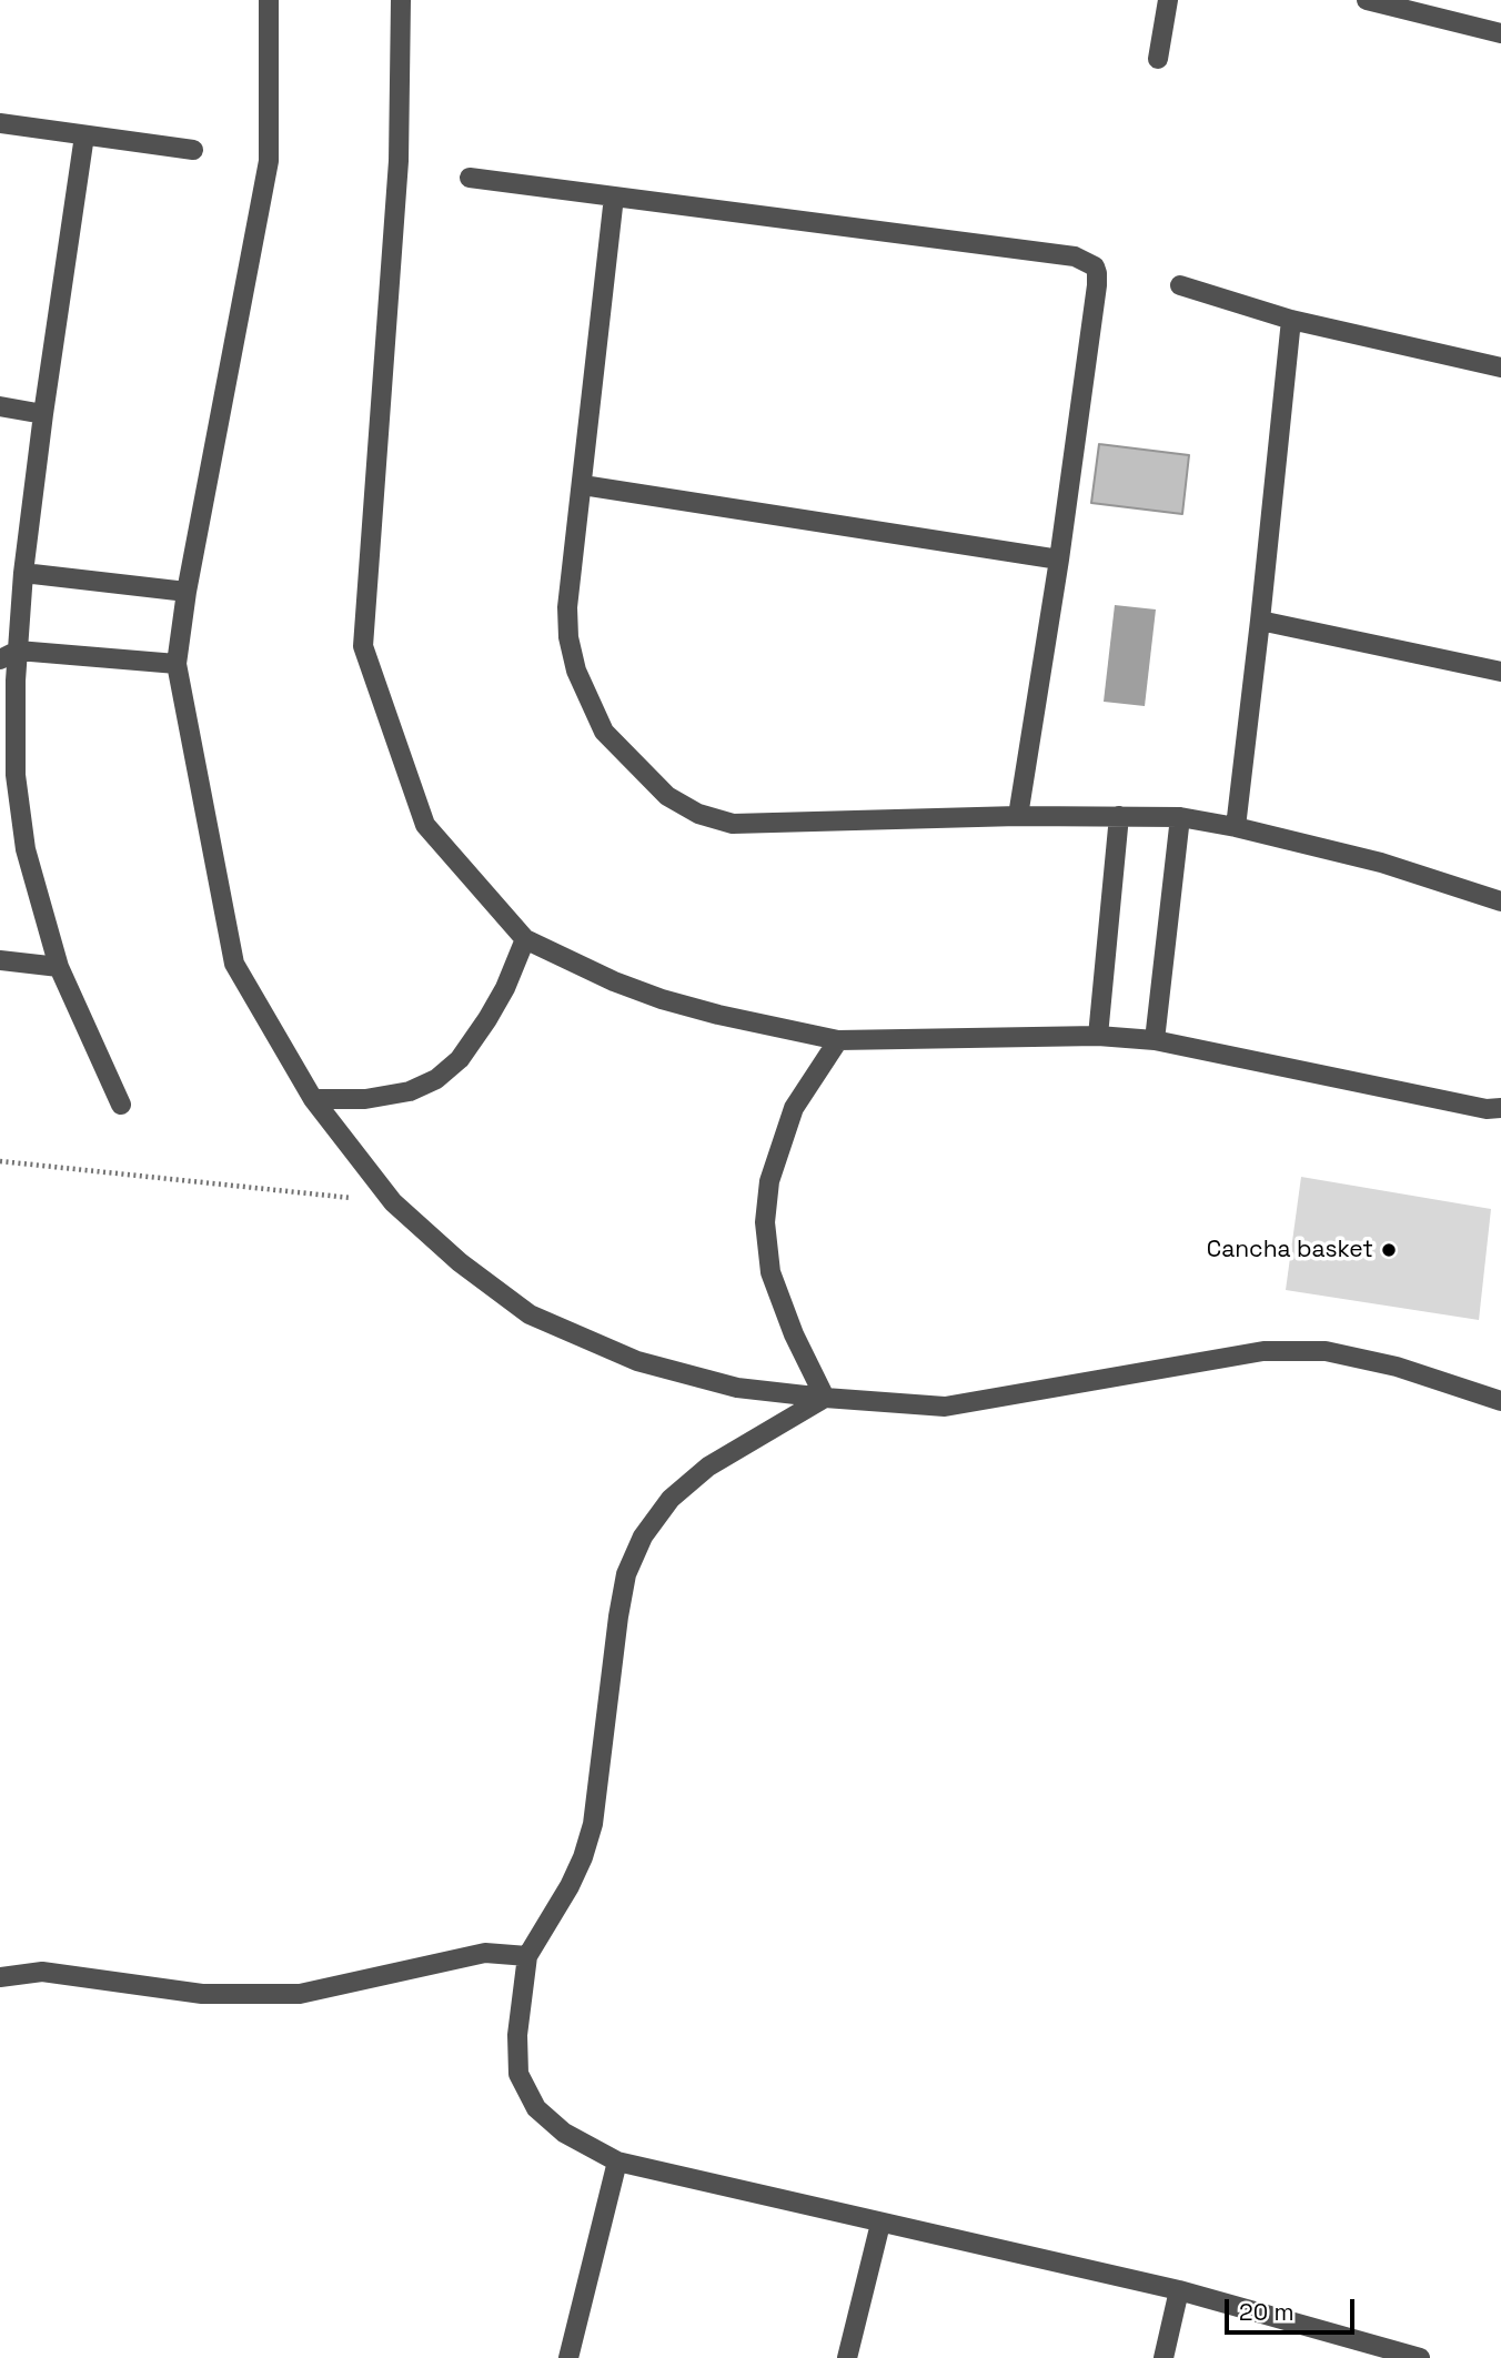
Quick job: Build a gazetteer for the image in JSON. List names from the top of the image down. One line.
{"places":["Cancha basket"],"scale_bar":"20 m"}
